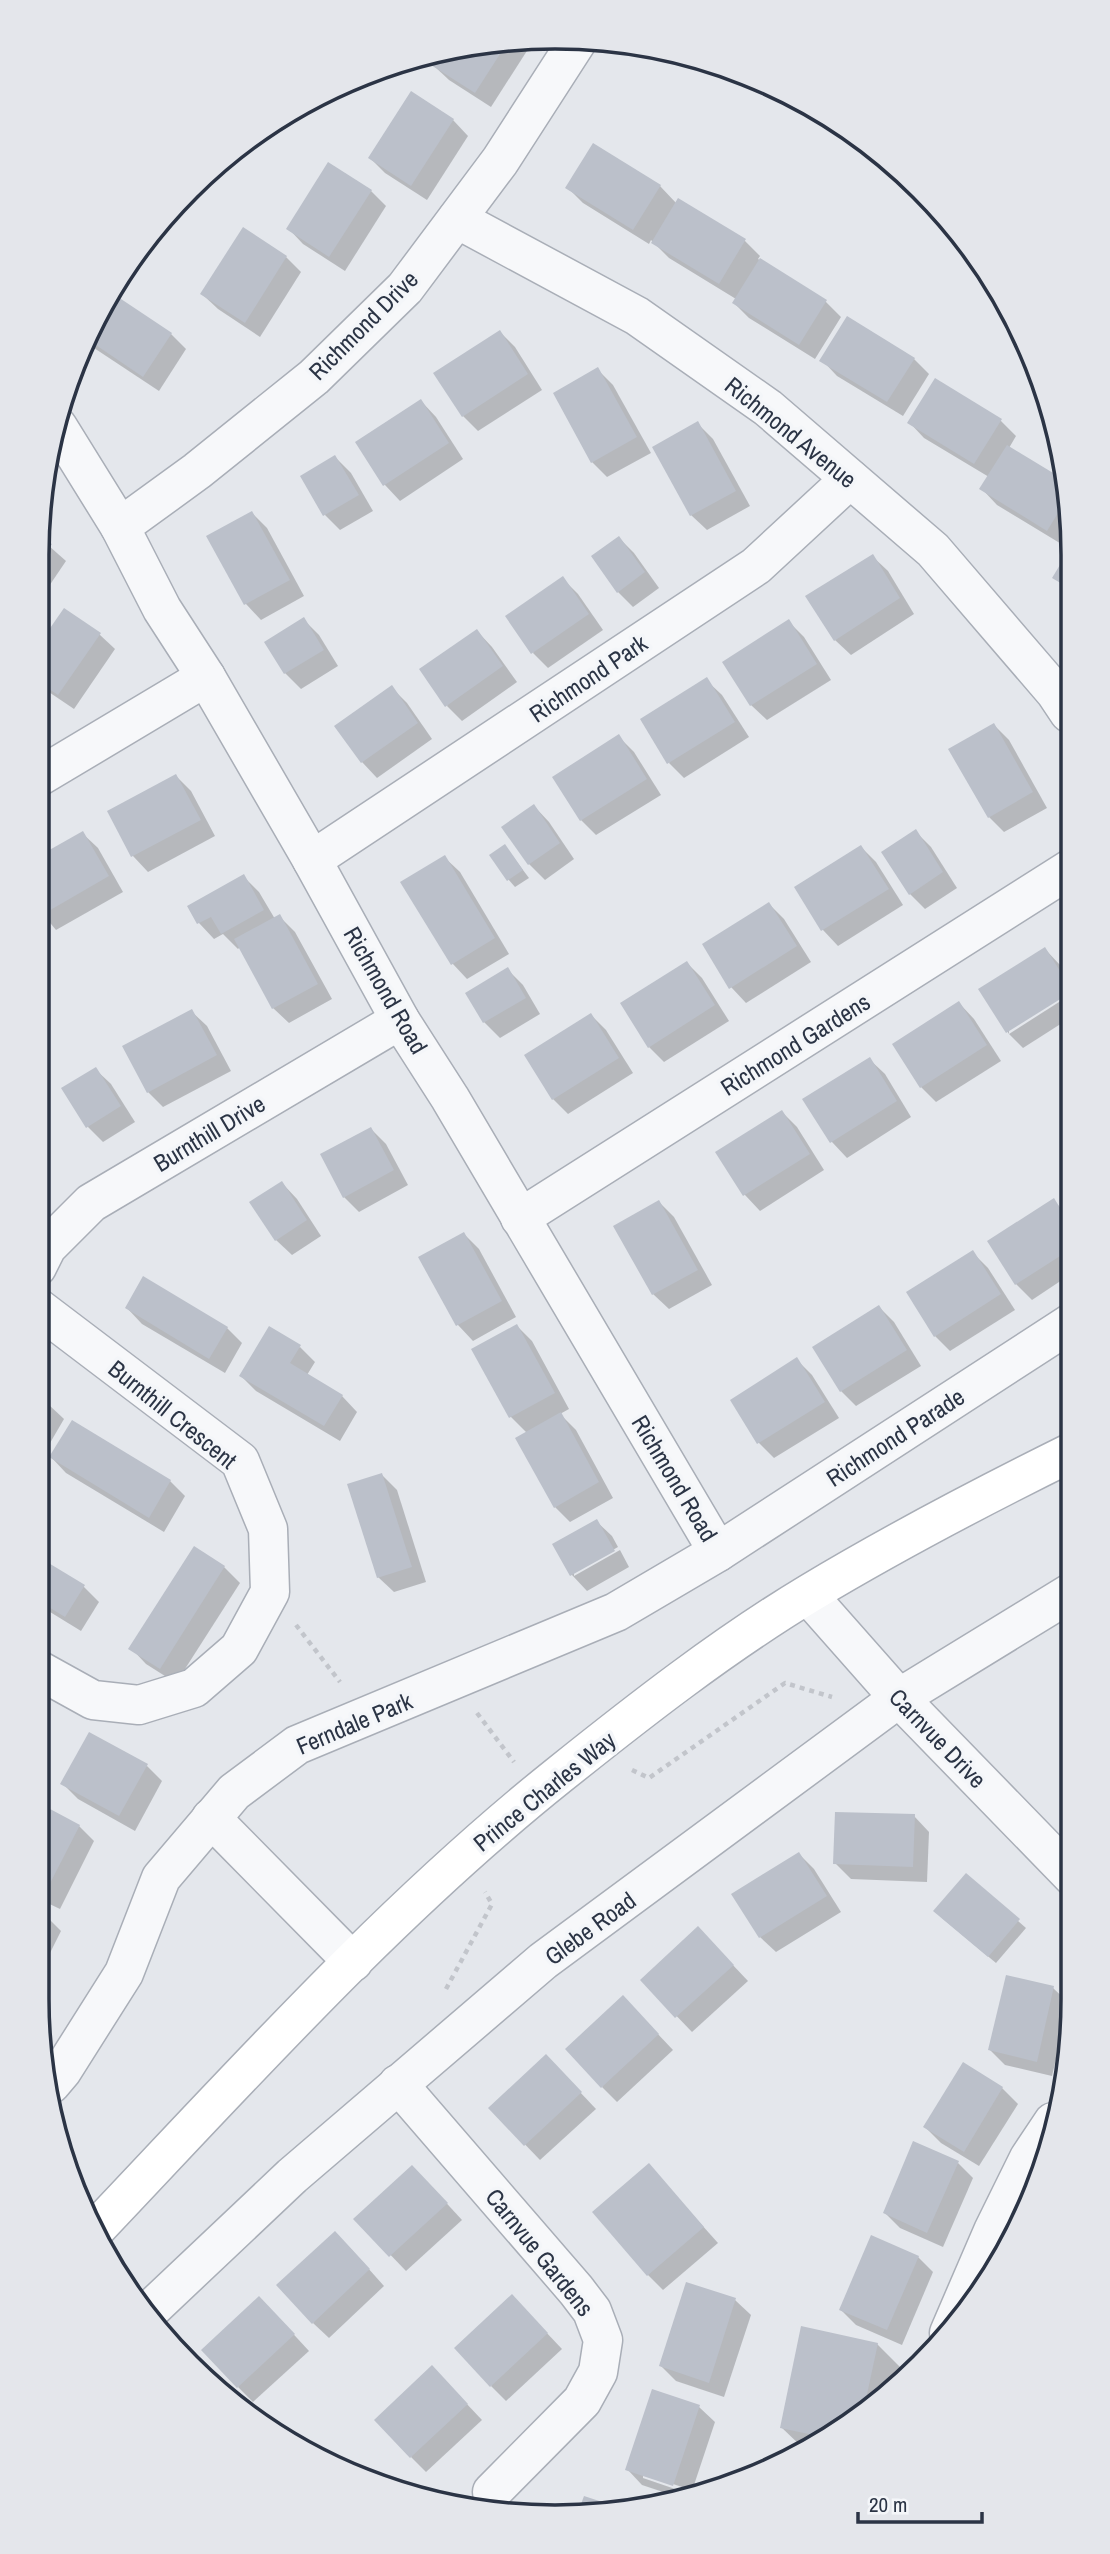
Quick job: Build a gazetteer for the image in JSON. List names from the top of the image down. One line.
{"streets":{"street":["Richmond Drive","Richmond Avenue","Richmond Park","Richmond Road","Richmond Gardens","Burnthill Drive","Burnthill Crescent","Richmond Parade","Ferndale Park","Carnvue Drive","Prince Charles Way","Glebe Road","Carnvue Gardens"]},"crossings":[["Richmond Drive","Richmond Avenue"],["Richmond Drive","Richmond Road"],["Richmond Avenue","Richmond Park"],["Richmond Park","Richmond Road"],["Richmond Road","Richmond Gardens"],["Richmond Road","Burnthill Drive"],["Richmond Road","Richmond Parade"],["Richmond Road","Ferndale Park"],["Richmond Parade","Ferndale Park"],["Carnvue Drive","Prince Charles Way"],["Carnvue Drive","Glebe Road"],["Glebe Road","Carnvue Gardens"]],"scale_bar":"20 m"}
